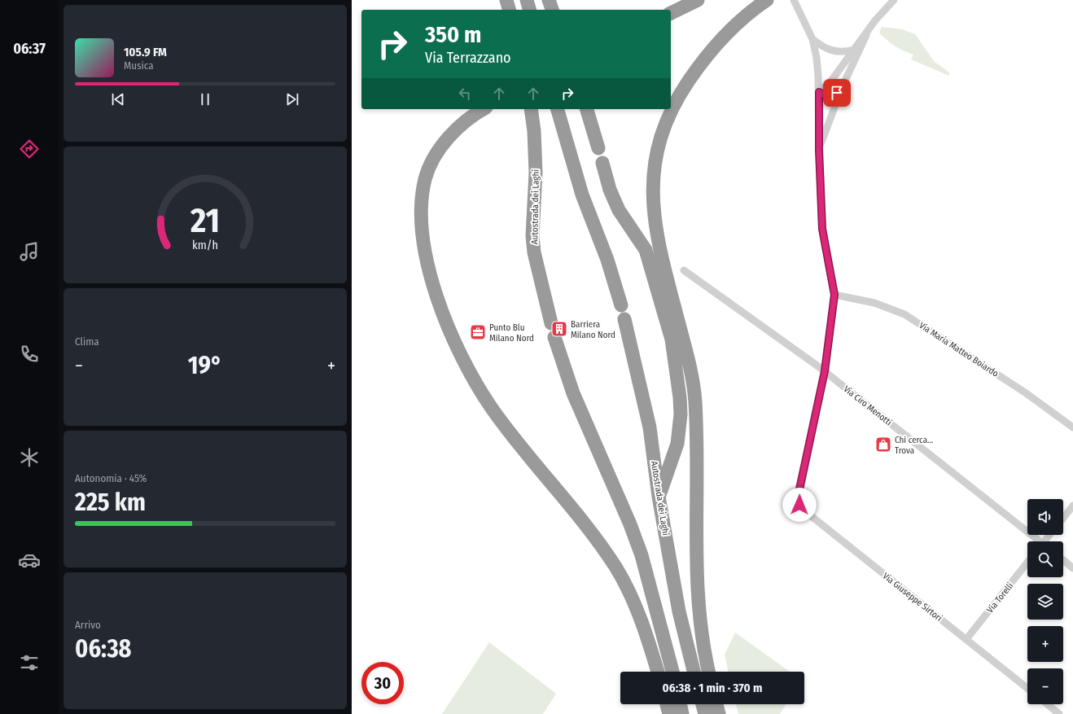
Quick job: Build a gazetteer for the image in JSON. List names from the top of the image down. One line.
{"streets":{"highway":["Autostrada dei Laghi"],"street":["Via Maria Matteo Boiardo","Via Ciro Menotti","Via Giuseppe Sirtori","Via Torelli"]},"crossings":[["Via Ciro Menotti","Via Giuseppe Sirtori"],["Via Giuseppe Sirtori","Via Torelli"]],"places":{"building":["Barriera Milano Nord"],"office":["Punto Blu Milano Nord"],"shop":["Chi cerca... Trova"]},"page":{"tabs":"06:37","turn":["350 m","Via Terrazzano"],"song":["105.9 FM","Musica"],"tile":["Clima",["Autonomia · 45%","225 km"],["Arrivo","06:38"]],"heat":["−","19°","+"],"map_buttons":["+","−"],"limit":"30","trip":"06:38 · 1 min · 370 m","gauge":["21","km/h"]}}
